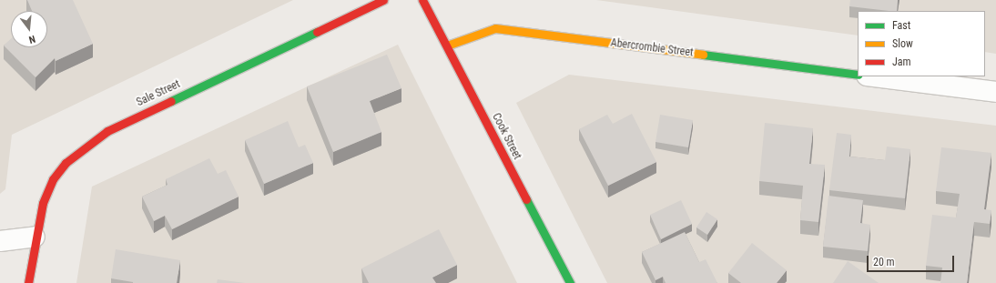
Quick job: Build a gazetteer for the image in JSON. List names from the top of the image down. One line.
{"streets":{"street":["Abercrombie Street","Sale Street","Cook Street"]},"crossings":[["Abercrombie Street","Cook Street"]],"legend":["Fast","Slow","Jam"],"scale_bar":"20 m","north":"bottom"}
